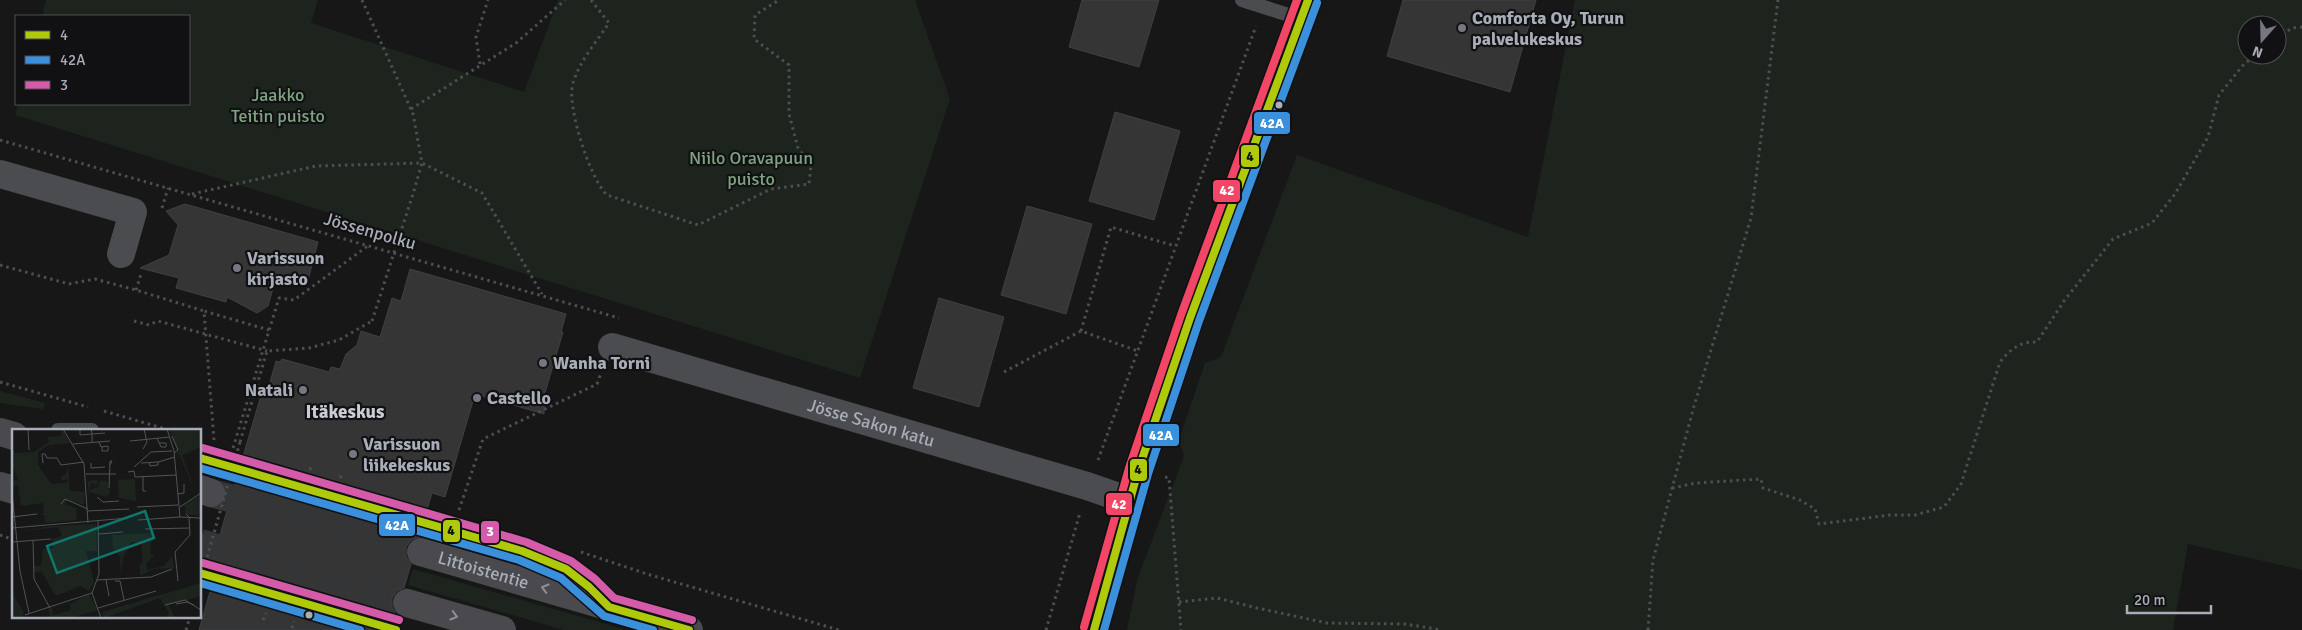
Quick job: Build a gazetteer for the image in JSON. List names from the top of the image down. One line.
{"streets":{"street":["Jösse Sakon katu","Littoistentie"],"path":["Jössenpolku"]},"districts":["Itäkeskus"],"parks":["Jaakko Teitin puisto","Niilo Oravapuun puisto"],"places":["Comforta Oy, Turun palvelukeskus","Varissuon kirjasto","Wanha Torni","Natali","Castello","Varissuon liikekeskus"],"lines":["transit line 4","transit line 42","transit line 42A","transit line 3"],"legend":["4","42A","3"],"scale_bar":"20 m","north":"bottom"}
